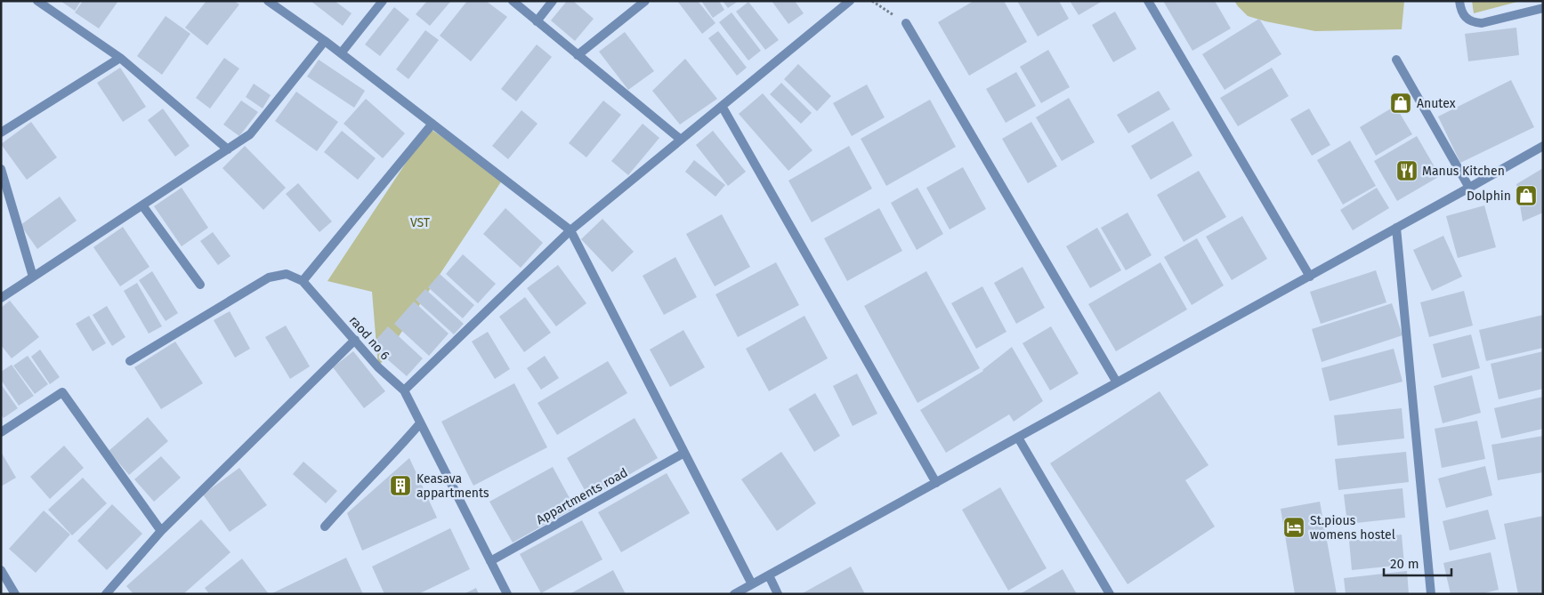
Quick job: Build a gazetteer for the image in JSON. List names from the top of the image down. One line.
{"streets":{"street":["raod no 6","Appartments road"]},"crossings":[["raod no 6","Appartments road"]],"parks":["VST"],"places":{"shop":["Anutex","Dolphin"],"restaurant":["Manus Kitchen"],"building":["Keasava appartments"],"hotel":["St.pious womens hostel"]},"scale_bar":"20 m"}
